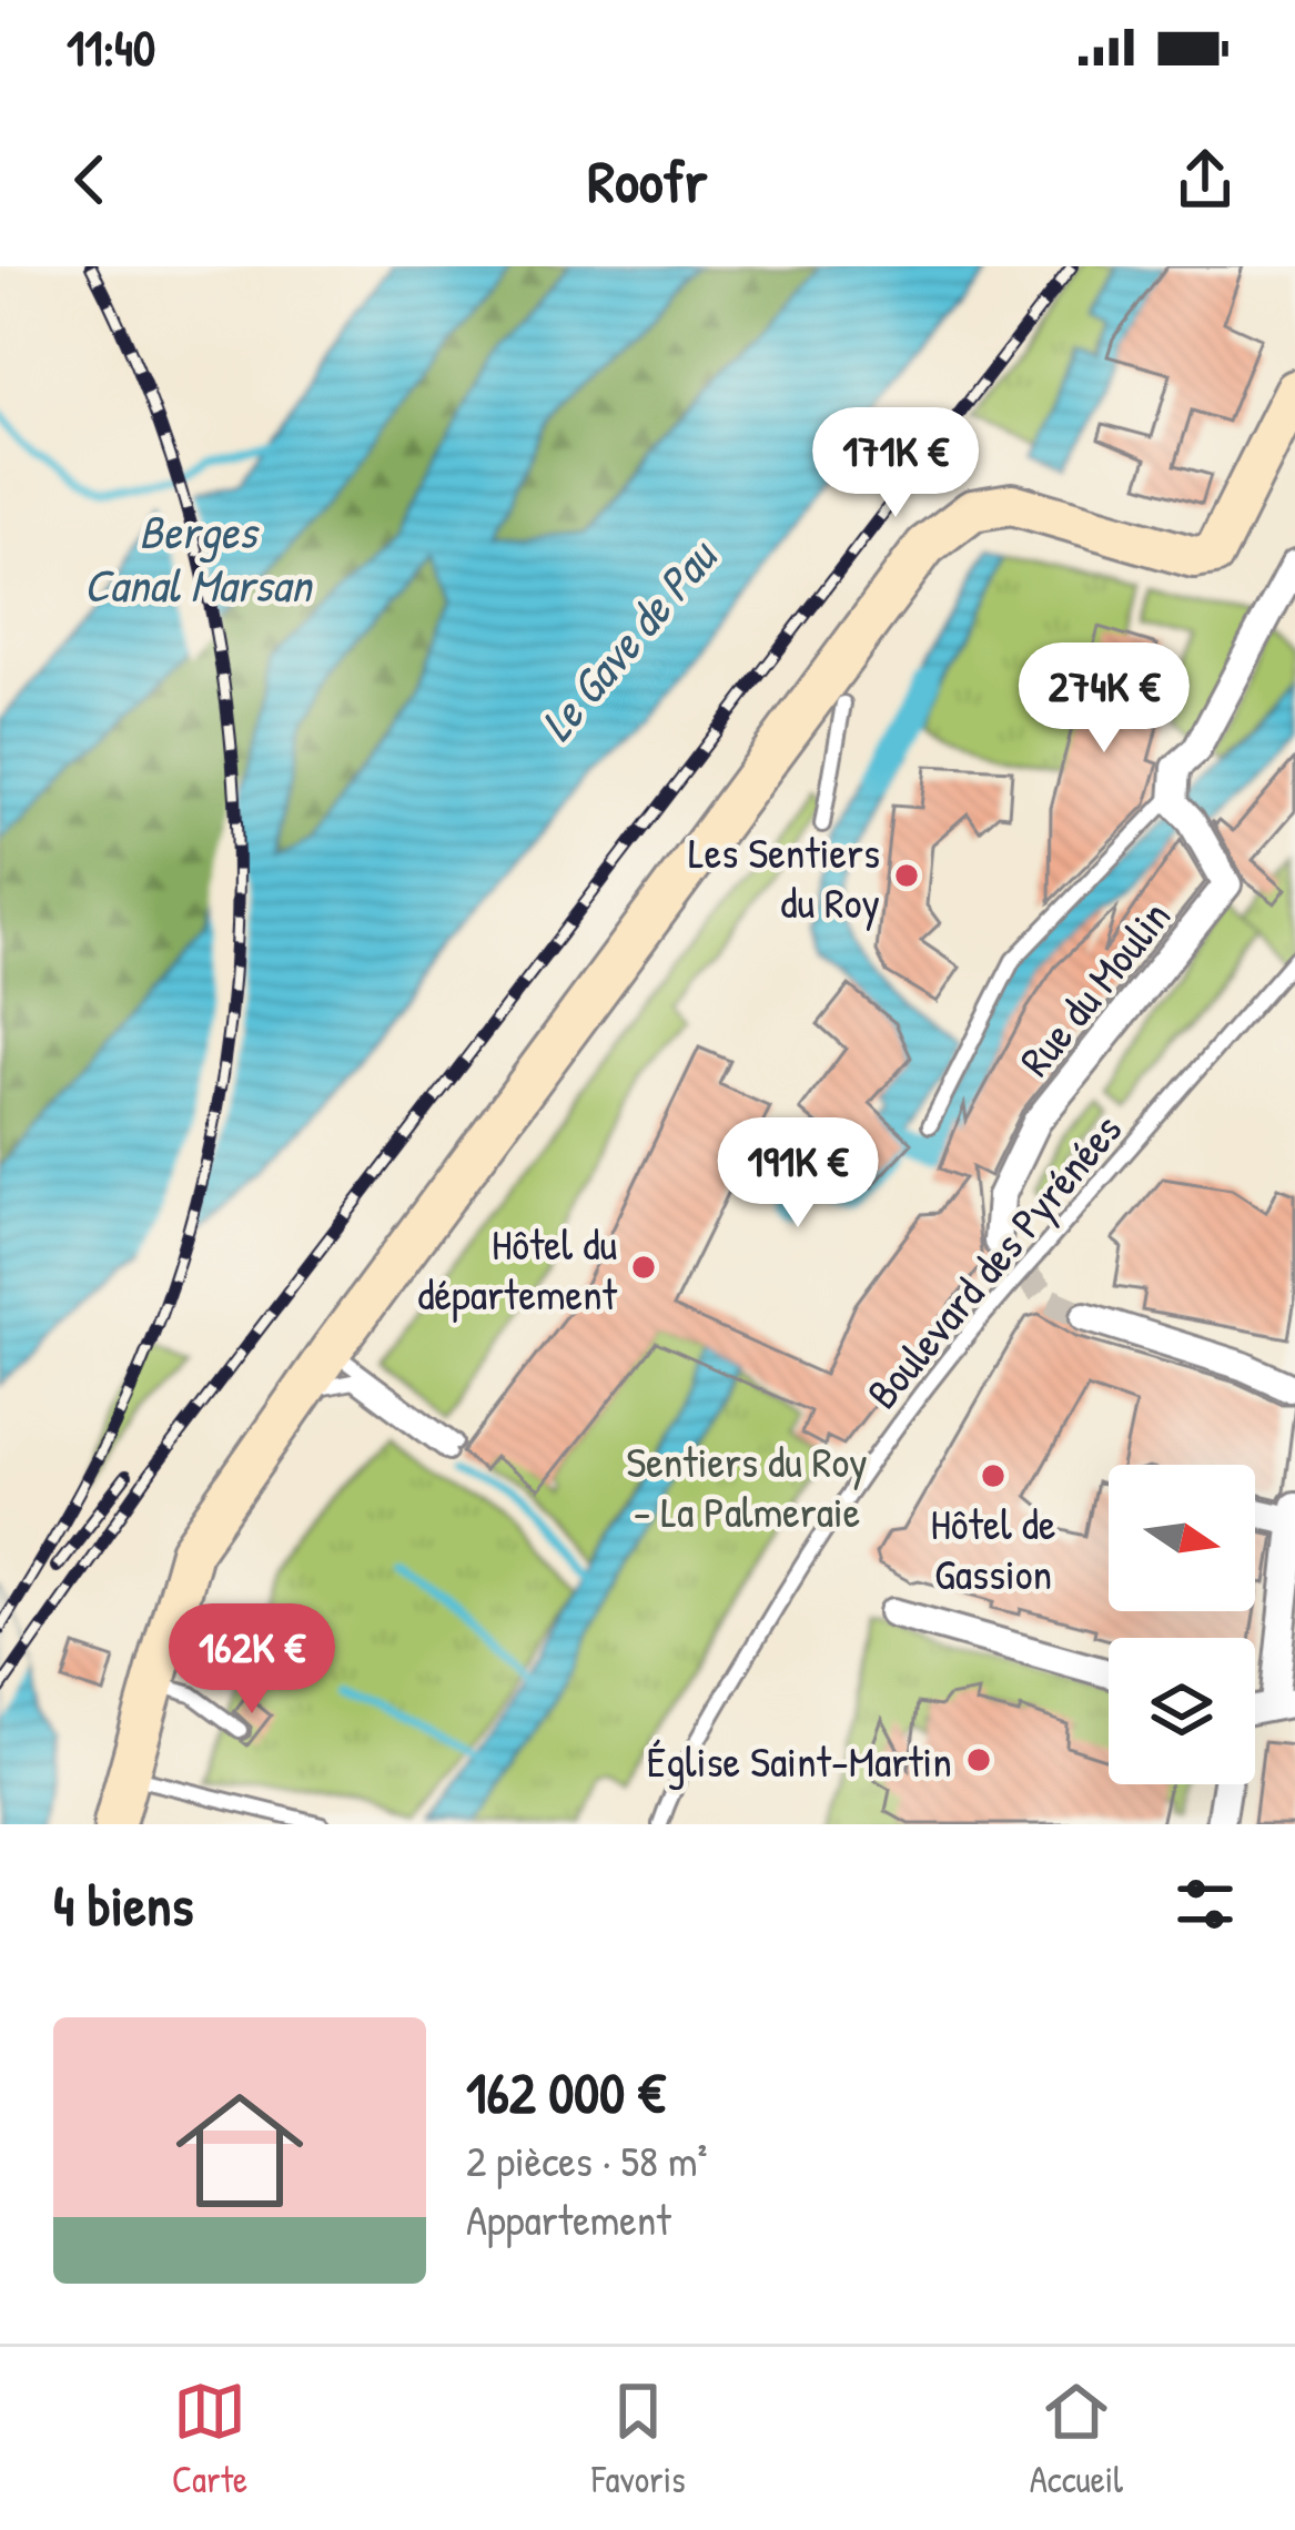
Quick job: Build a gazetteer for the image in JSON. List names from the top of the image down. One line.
{"streets":{"street":["Rue du Moulin"],"lane":["Boulevard des Pyrénées"]},"water":["Berges Canal Marsan","Le Gave de Pau"],"parks":["Sentiers du Roy - La Palmeraie"],"places":["Les Sentiers du Roy","Hôtel du département","Hôtel de Gassion","Église Saint-Martin"],"north":"right","page":{"status":"11:40","header":"Roofr","price":["171K €","274K €","191K €","162K €"],"heading":"4 biens","list":[{"name":"162 000 €","note":"2 pièces · 58 m² · Appartement"}],"tabs":["Carte","Favoris","Accueil"]}}
